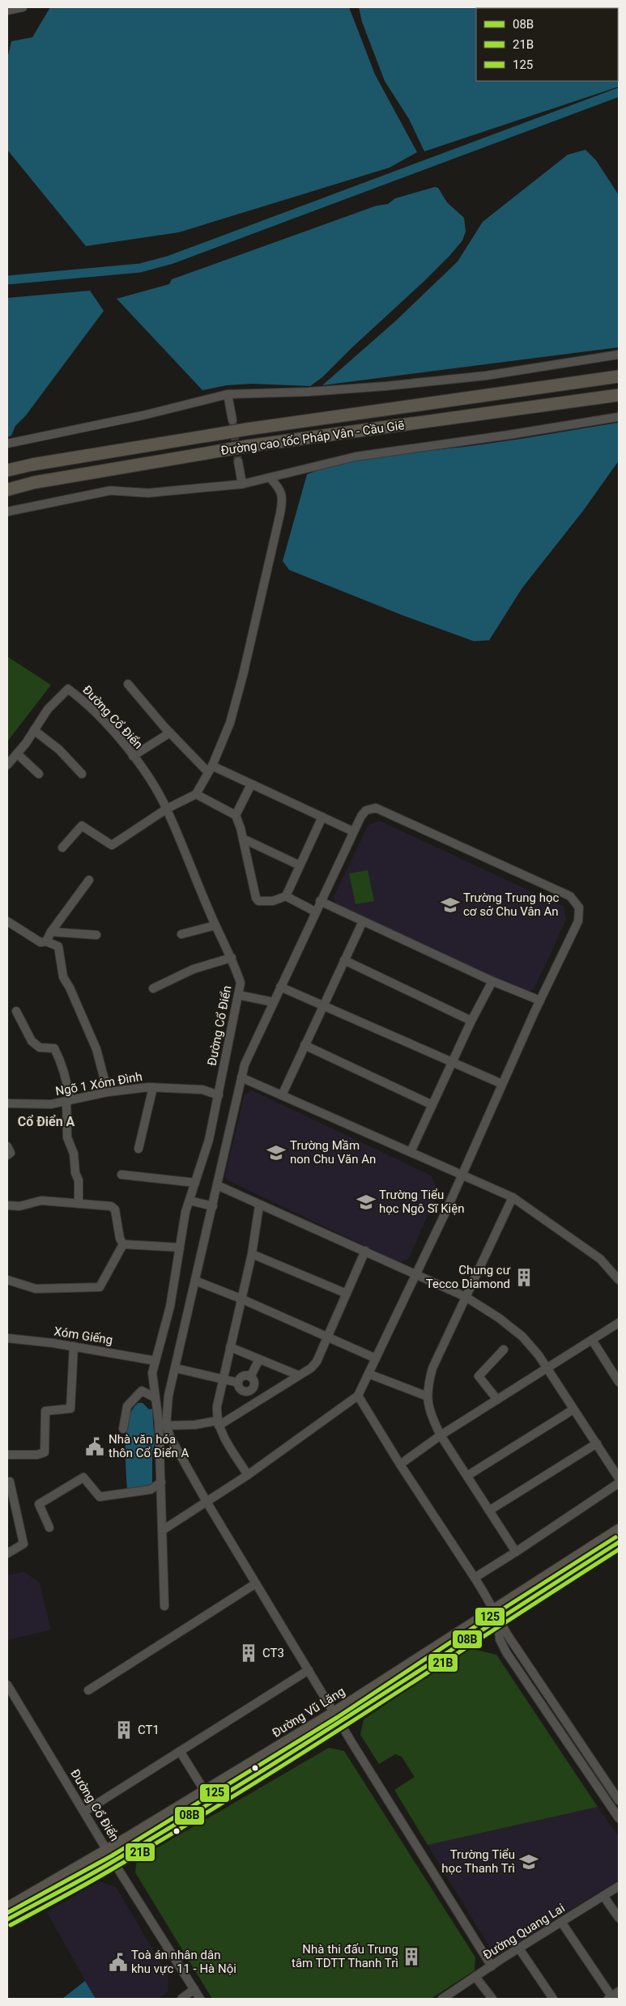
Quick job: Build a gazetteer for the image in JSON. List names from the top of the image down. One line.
{"streets":{"highway":["Đường cao tốc Pháp Vân - Cầu Giẽ"],"main road":["Đường Vũ Lăng"],"street":["Đường Cổ Điển","Ngõ 1 Xóm Đình","Xóm Giếng","Đường Quang Lai"]},"crossings":[["Đường Cổ Điển","Ngõ 1 Xóm Đình"],["Đường Cổ Điển","Xóm Giếng"],["Đường Cổ Điển","Đường Vũ Lăng"]],"districts":["Cổ Điển A"],"places":{"school or university":["Trường Trung học cơ sở Chu Vân An","Trường Mầm non Chu Văn An","Trường Tiểu học Ngô Sĩ Kiện","Trường Tiểu học Thanh Trì"],"building":["Chung cư Tecco Diamond","CT3","CT1","Nhà thi đấu Trung tâm TDTT Thanh Trì"],"public building":["Nhà văn hóa thôn Cổ Điển A","Toà án nhân dân khu vực 11 - Hà Nội"]},"lines":["transit line 125","transit line 08B","transit line 21B"],"legend":["08B","21B","125"]}
